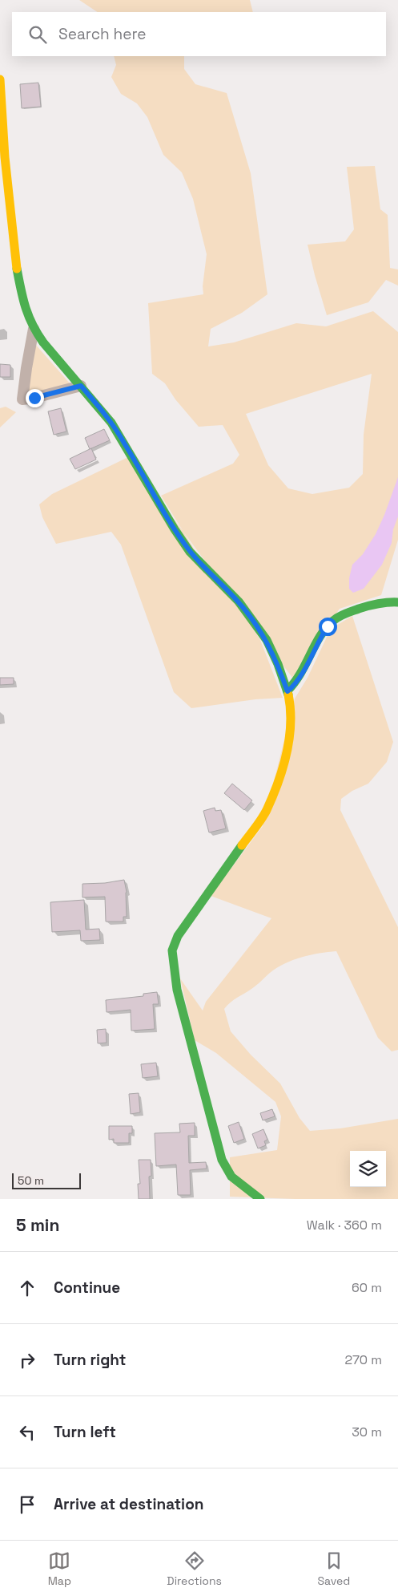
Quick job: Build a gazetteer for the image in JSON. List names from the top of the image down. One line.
{"scale_bar":"50 m","page":{"search":"Search here","scale":"50 m","heading":["5 min","Walk · 360 m"],"list":[["Continue","60 m"],["Turn right","270 m"],["Turn left","30 m"],"Arrive at destination"],"nav":["Map","Directions","Saved"]}}
